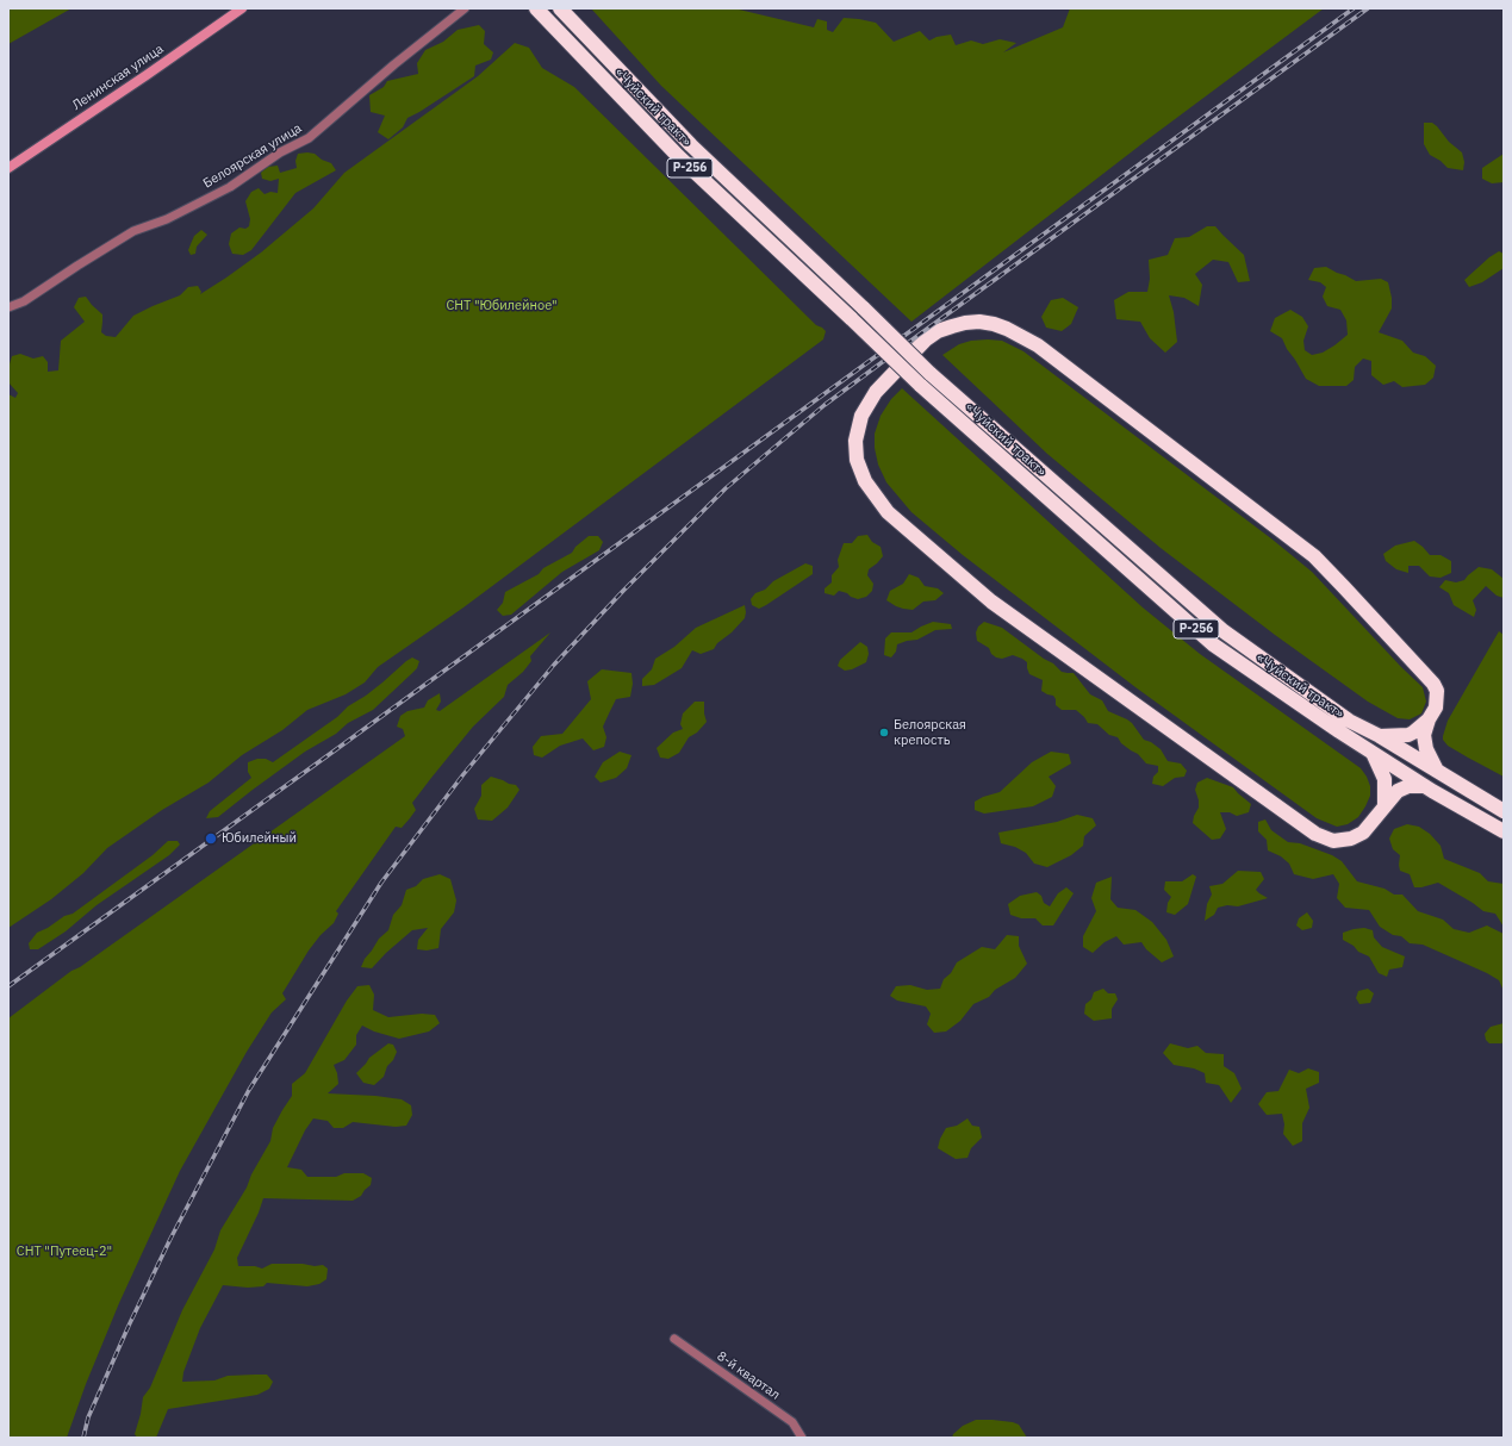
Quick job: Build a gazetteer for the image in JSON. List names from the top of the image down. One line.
{"streets":{"highway":["«Чуйский тракт»","Р-256"],"street":["Ленинская улица","Белоярская улица","8-й квартал"]},"parks":["СНТ \"Юбилейное\"","СНТ \"Путеец-2\""],"places":["Белоярская крепость","Юбилейный"]}
